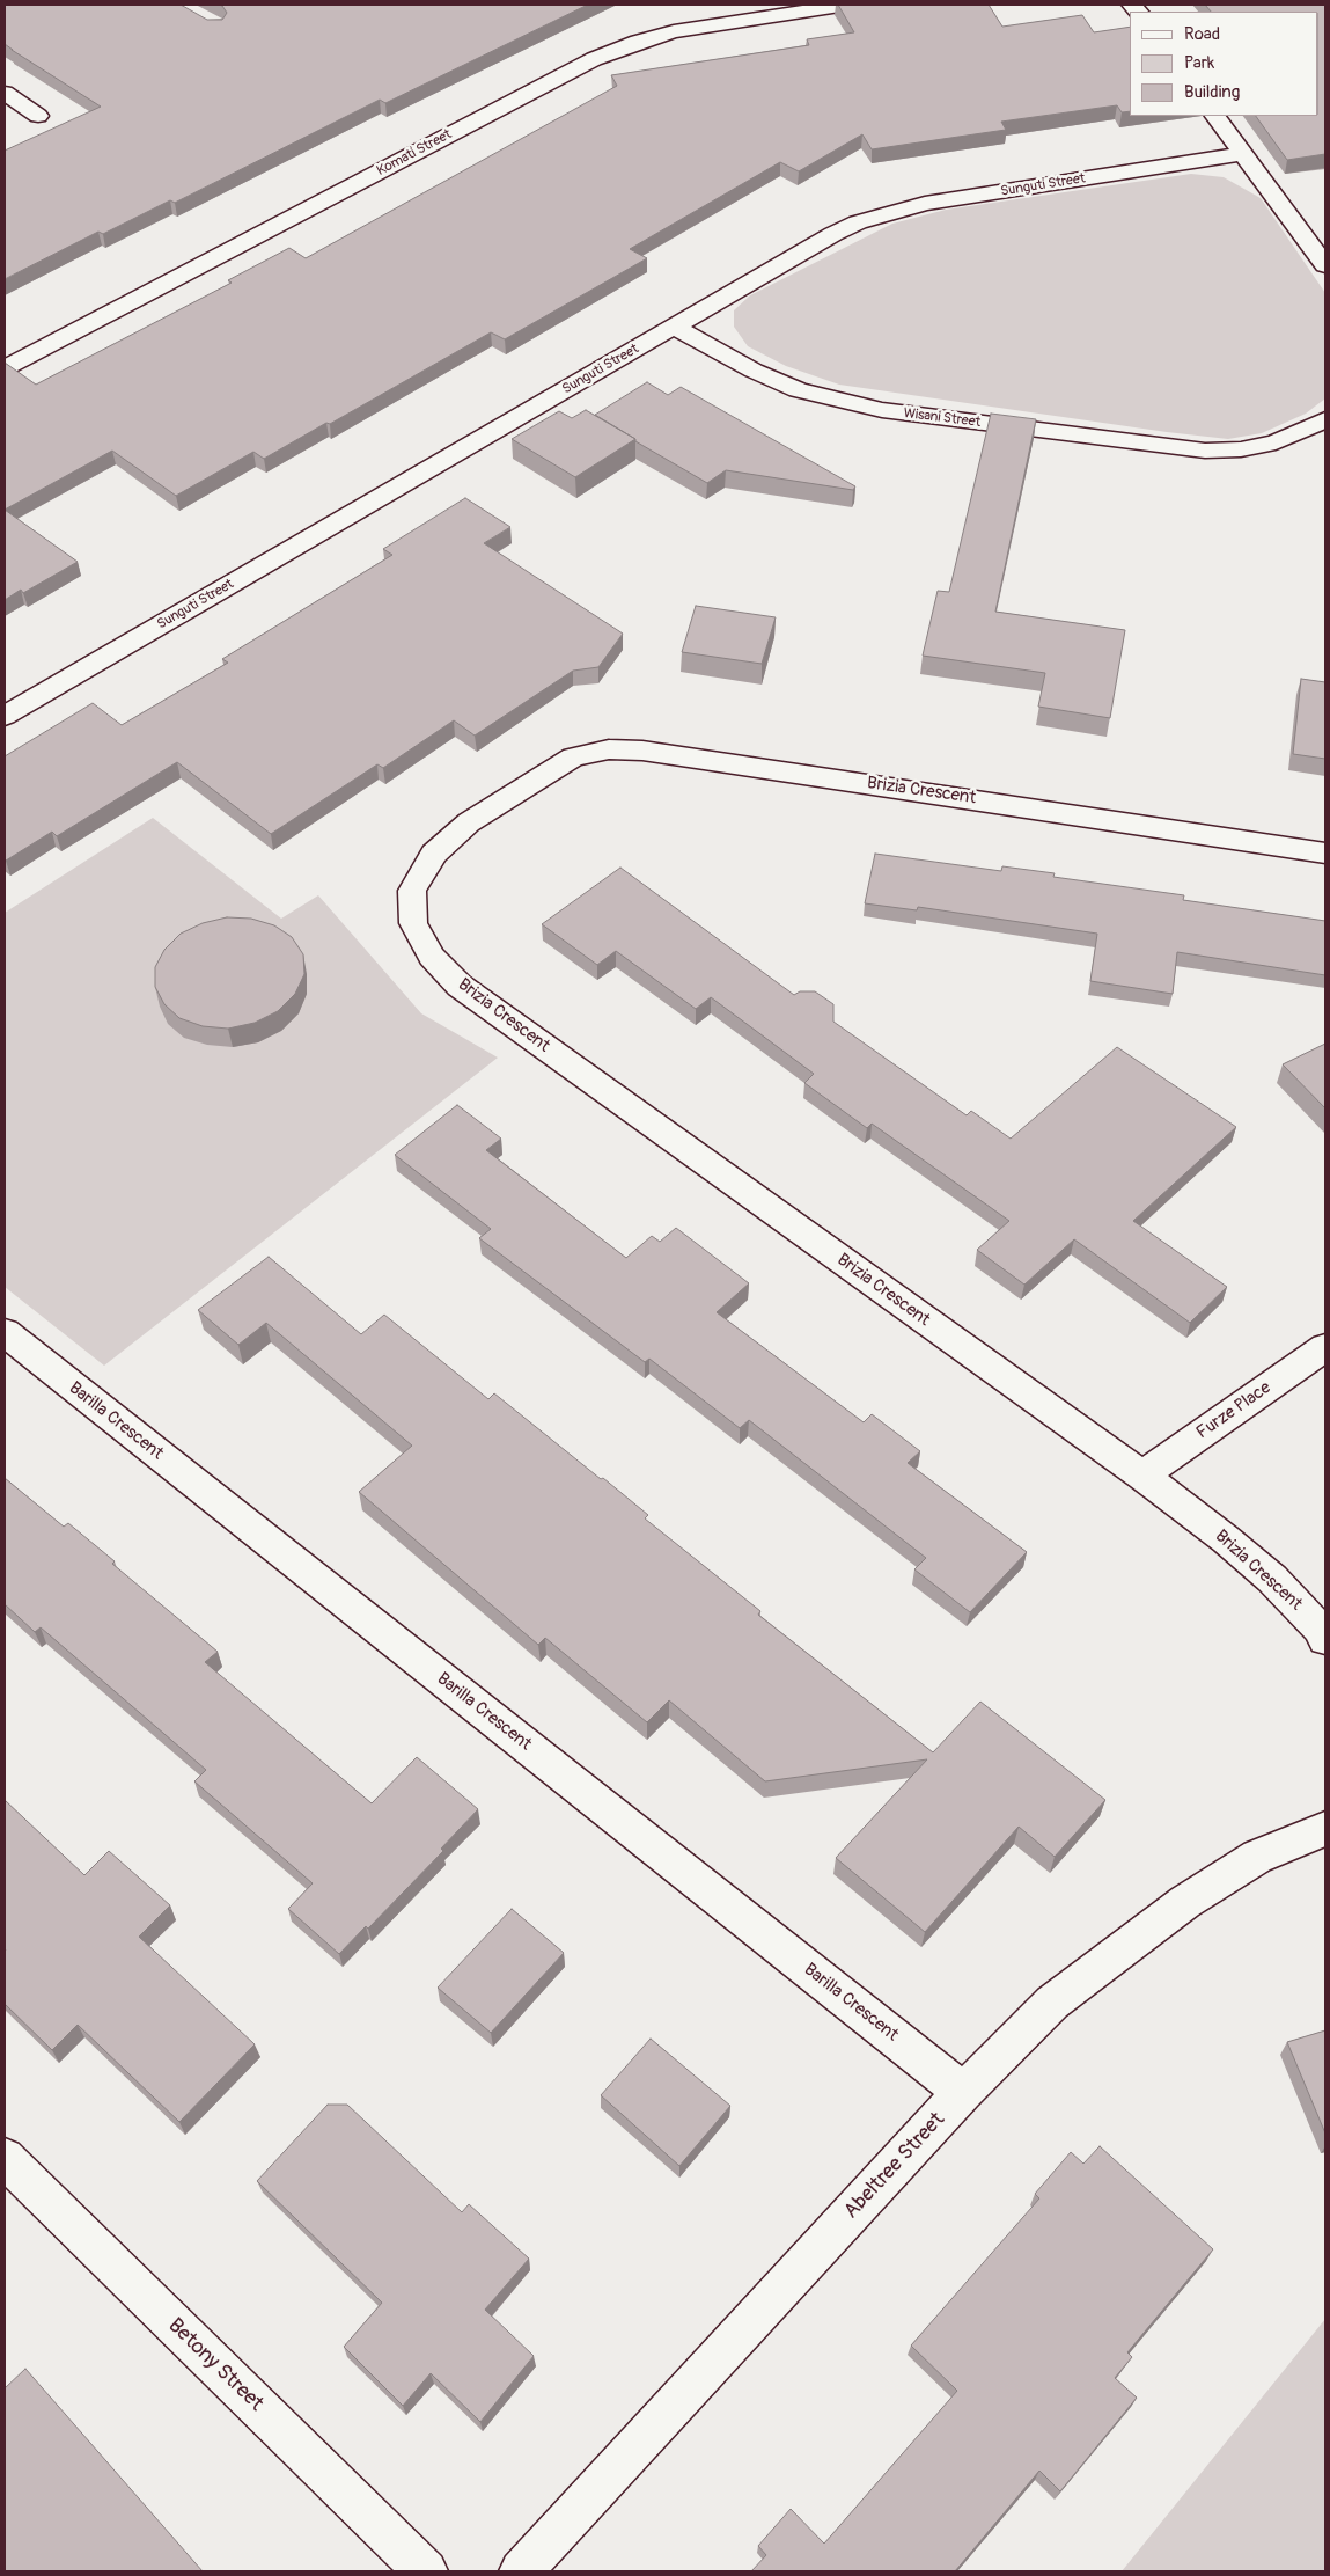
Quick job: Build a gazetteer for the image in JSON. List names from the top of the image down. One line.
{"streets":{"street":["Komati Street","Sunguti Street","Wisani Street","Brizia Crescent","Furze Place","Barilla Crescent","Abeltree Street","Betony Street"]},"crossings":[["Sunguti Street","Wisani Street"],["Brizia Crescent","Furze Place"],["Barilla Crescent","Abeltree Street"]],"legend":["Road","Park","Building"]}
